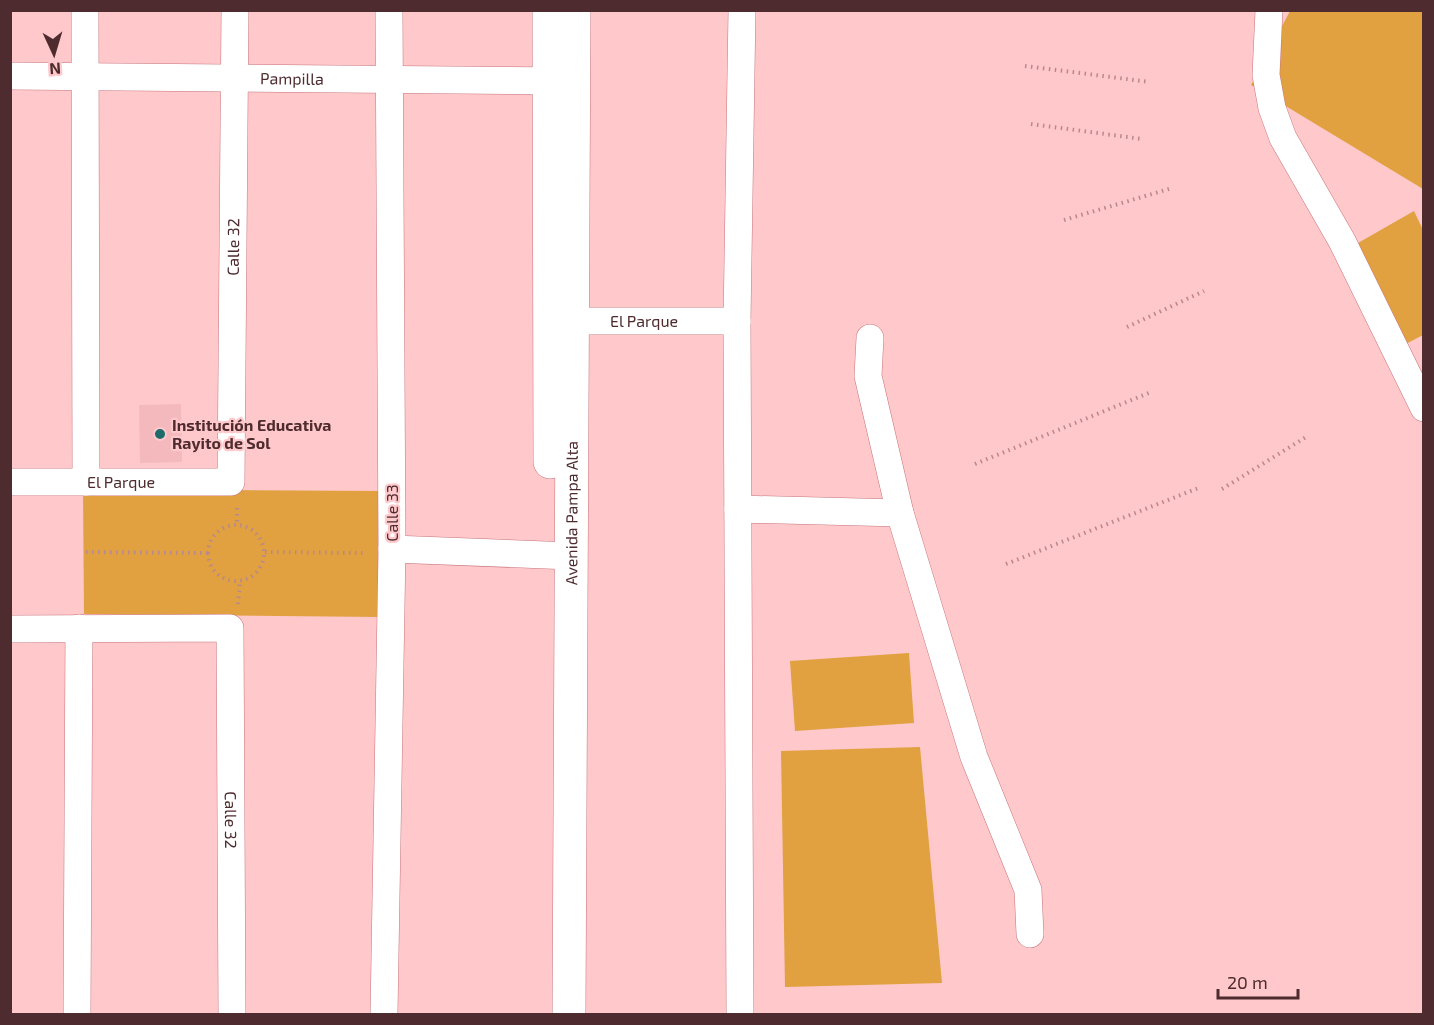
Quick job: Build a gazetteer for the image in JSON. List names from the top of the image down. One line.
{"streets":{"street":["Pampilla","Calle 32","El Parque","Calle 33","Avenida Pampa Alta"]},"crossings":[["Pampilla","Calle 32"],["Pampilla","Calle 33"],["Pampilla","Avenida Pampa Alta"],["Calle 32","El Parque"],["El Parque","Avenida Pampa Alta"]],"places":["Institución Educativa Rayito de Sol"],"scale_bar":"20 m","north":"bottom"}
